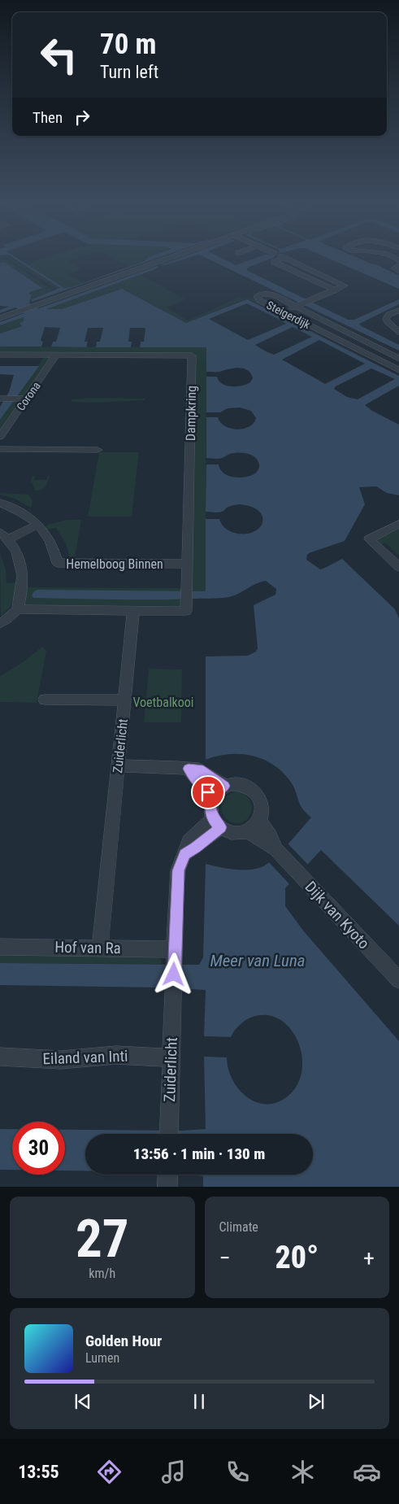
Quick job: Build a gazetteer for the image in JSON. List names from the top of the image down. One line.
{"streets":{"street":["Steigerdijk","Corona","Dampkring","Hemelboog Binnen","Zuiderlicht","Dijk van Kyoto","Hof van Ra","Eiland van Inti"]},"crossings":[["Corona","Dampkring"],["Dampkring","Hemelboog Binnen"],["Dampkring","Zuiderlicht"],["Zuiderlicht","Dijk van Kyoto"],["Zuiderlicht","Hof van Ra"],["Zuiderlicht","Eiland van Inti"]],"water":["Meer van Luna"],"parks":["Voetbalkooi"],"page":{"turn":["70 m","Turn left"],"then":"Then","limit":"30","trip":"13:56 · 1 min · 130 m","tile":[["27","km/h"],"Climate"],"heat":["−","20°","+"],"song":["Golden Hour","Lumen"],"tabs":"13:55"}}
